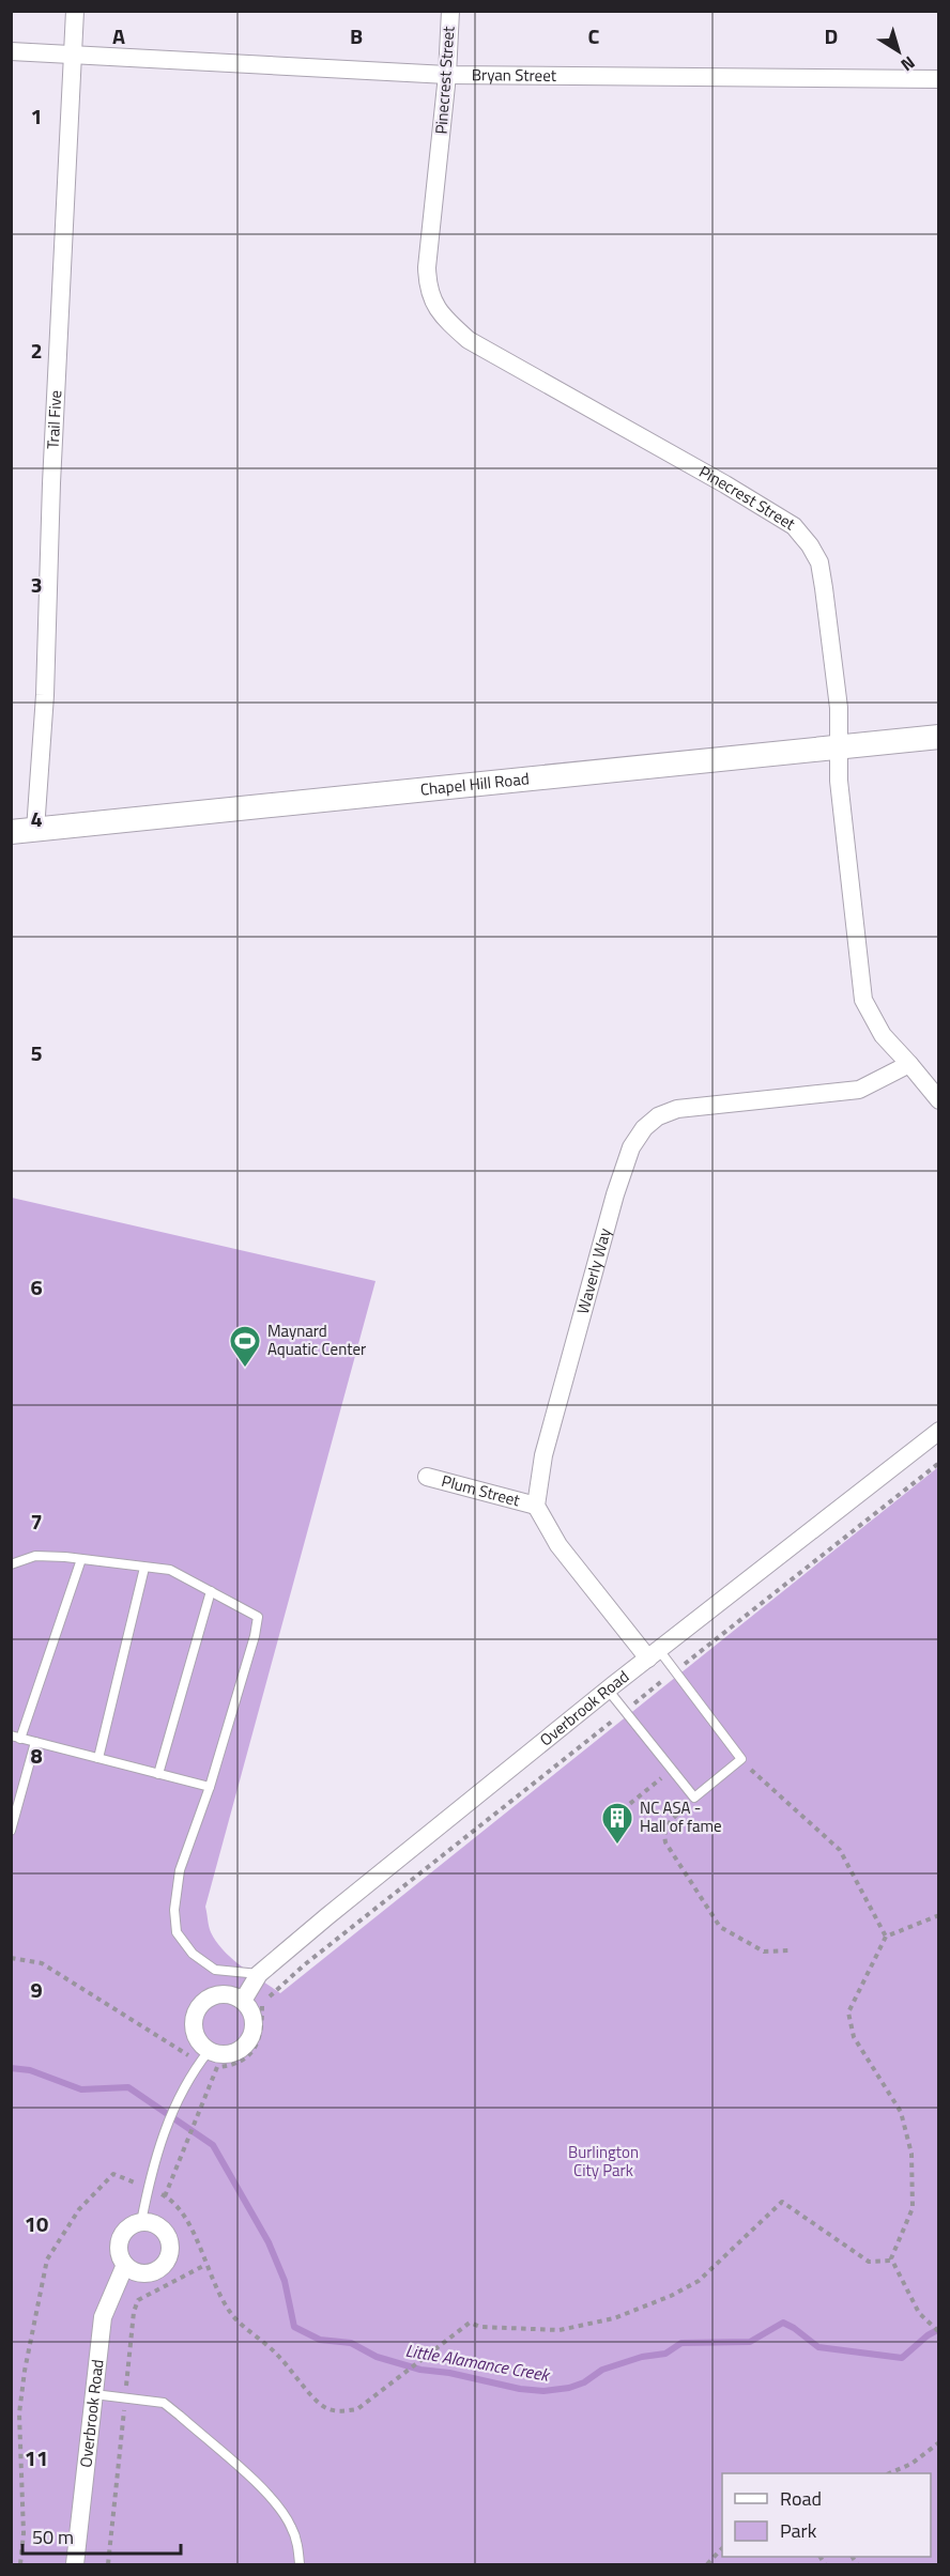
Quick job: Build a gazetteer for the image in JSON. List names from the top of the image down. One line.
{"streets":{"main road":["Chapel Hill Road"],"street":["Bryan Street","Pinecrest Street","Trail Five","Waverly Way","Plum Street","Overbrook Road"]},"crossings":[["Bryan Street","Pinecrest Street"],["Bryan Street","Trail Five"],["Pinecrest Street","Chapel Hill Road"],["Pinecrest Street","Waverly Way"],["Trail Five","Chapel Hill Road"],["Waverly Way","Plum Street"]],"water":["Little Alamance Creek"],"parks":["Burlington City Park"],"places":{"sports":["Maynard Aquatic Center"],"building":["NC ASA - Hall of fame"]},"legend":["Road","Park"],"scale_bar":"50 m","north":"bottom right","grid":{"columns":["A","B","C","D"],"rows":["1","2","3","4","5","6","7","8","9","10","11"]}}
